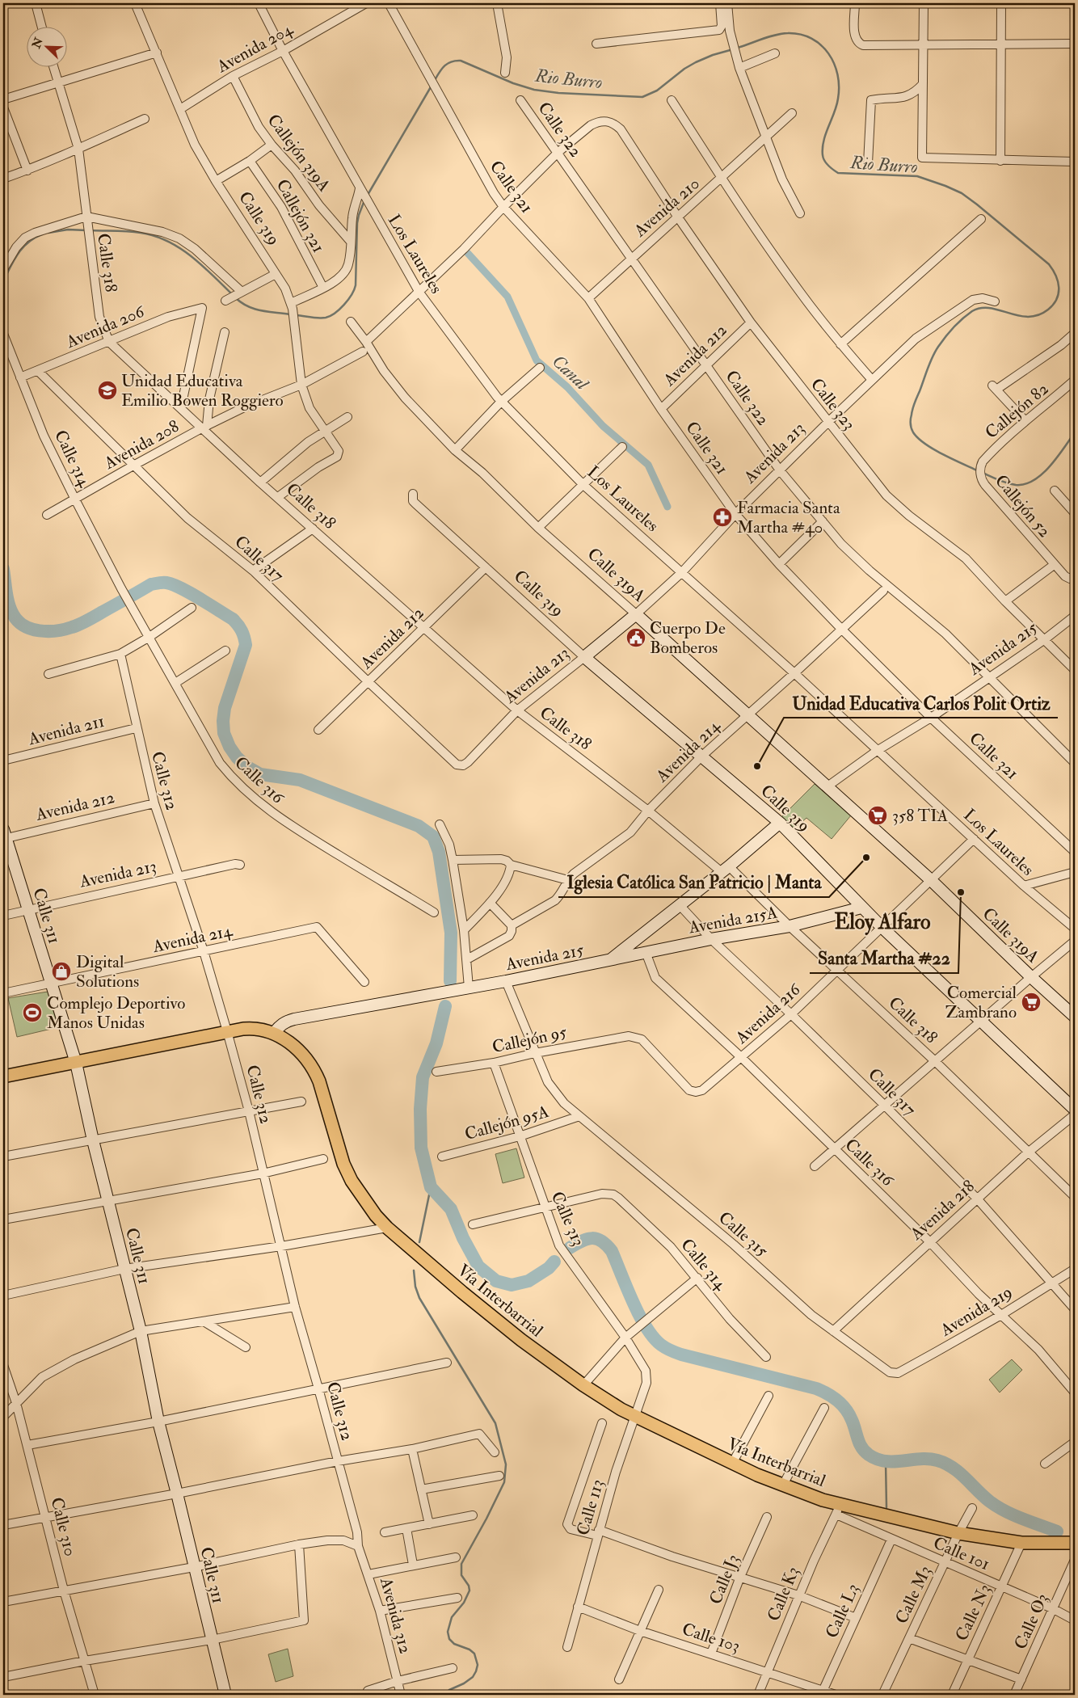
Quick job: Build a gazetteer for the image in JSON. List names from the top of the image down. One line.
{"streets":{"main road":["Vía Interbarrial"],"street":["Avenida 204","Calle 322","Callejón 319A","Calle 321","Avenida 210","Callejón 321","Calle 319","Los Laureles","Calle 318","Avenida 206","Avenida 212","Calle 323","Callejón 82","Avenida 208","Avenida 213","Calle 314","Callejón 52","Calle 317","Calle 319A","Avenida 215","Avenida 211","Avenida 214","Calle 316","Calle 312","Calle 311","Avenida 215A","Avenida 216","Callejón 95","Callejón 95A","Avenida 218","Calle 313","Calle 315","Avenida 219","Calle 113","Calle 310","Calle 101","Calle J3","Calle K3","Calle M3","Calle L3","Calle N3","Avenida 312","Calle O3","Calle 103"]},"crossings":[["Avenida 204","Callejón 319A"],["Avenida 204","Calle 319"],["Avenida 204","Los Laureles"],["Calle 322","Avenida 210"],["Calle 322","Avenida 212"],["Calle 322","Calle 323"],["Calle 322","Avenida 213"],["Calle 322","Avenida 215"],["Calle 321","Avenida 210"],["Calle 321","Avenida 212"],["Calle 321","Avenida 213"],["Calle 321","Avenida 215"],["Calle 321","Avenida 214"],["Avenida 210","Calle 323"],["Calle 319","Calle 318"],["Calle 319","Avenida 212"],["Calle 319","Avenida 208"],["Calle 319","Avenida 213"],["Calle 319","Avenida 215"],["Calle 319","Avenida 214"],["Calle 319","Avenida 215A"],["Calle 319","Avenida 216"],["Los Laureles","Avenida 213"],["Los Laureles","Avenida 215"],["Los Laureles","Avenida 214"],["Los Laureles","Avenida 216"],["Calle 318","Avenida 206"],["Calle 318","Avenida 212"],["Calle 318","Avenida 208"],["Calle 318","Avenida 213"],["Calle 318","Avenida 215"],["Calle 318","Avenida 214"],["Calle 318","Avenida 215A"],["Calle 318","Avenida 216"],["Calle 318","Avenida 218"],["Avenida 206","Calle 314"],["Avenida 206","Calle 317"],["Avenida 212","Calle 323"],["Avenida 212","Calle 317"],["Avenida 212","Calle 312"],["Avenida 212","Calle 311"],["Calle 323","Avenida 213"],["Calle 323","Avenida 215"],["Callejón 82","Callejón 52"],["Avenida 208","Calle 314"],["Avenida 208","Calle 317"],["Avenida 213","Calle 317"],["Avenida 213","Calle 319A"],["Avenida 213","Calle 312"],["Avenida 213","Calle 311"],["Calle 314","Calle 316"],["Calle 314","Calle 313"],["Calle 317","Avenida 215"],["Calle 317","Avenida 215A"],["Calle 317","Avenida 216"],["Calle 317","Avenida 218"],["Calle 317","Avenida 219"],["Calle 319A","Avenida 215"],["Calle 319A","Avenida 214"],["Calle 319A","Avenida 216"],["Avenida 215","Avenida 215A"],["Avenida 215","Calle 315"],["Avenida 215","Vía Interbarrial"],["Avenida 211","Calle 312"],["Avenida 214","Calle 312"],["Avenida 214","Calle 311"],["Calle 316","Avenida 215A"],["Calle 316","Avenida 216"],["Calle 316","Avenida 218"],["Calle 316","Avenida 219"],["Calle 312","Vía Interbarrial"],["Calle 312","Avenida 312"],["Calle 311","Vía Interbarrial"],["Avenida 216","Callejón 95"],["Callejón 95","Calle 313"],["Callejón 95","Calle 315"],["Callejón 95A","Calle 313"],["Callejón 95A","Calle 315"],["Avenida 218","Calle 315"],["Calle 313","Vía Interbarrial"],["Calle 313","Calle 113"],["Calle 315","Avenida 219"],["Vía Interbarrial","Calle 113"],["Vía Interbarrial","Calle 101"],["Vía Interbarrial","Calle K3"],["Vía Interbarrial","Calle M3"],["Vía Interbarrial","Calle N3"],["Calle 113","Calle 103"],["Calle 101","Calle K3"],["Calle 101","Calle M3"],["Calle 101","Calle L3"],["Calle 101","Calle N3"],["Calle 101","Calle O3"],["Calle J3","Calle 103"],["Calle K3","Calle 103"],["Calle L3","Calle 103"]],"districts":["Eloy Alfaro"],"water":["Rio Burro","Canal"],"places":{"school or university":["Unidad Educativa Emilio Bowen Roggiero"],"pharmacy":["Farmacia Santa Martha #40"],"public building":["Cuerpo De Bomberos"],"other":["Unidad Educativa Carlos Polit Ortiz","Iglesia Católica San Patricio | Manta","Santa Martha #22"],"supermarket":["358 TIA","Comercial Zambrano"],"shop":["Digital Solutions"],"sports":["Complejo Deportivo Manos Unidas"]},"north":"top left"}
